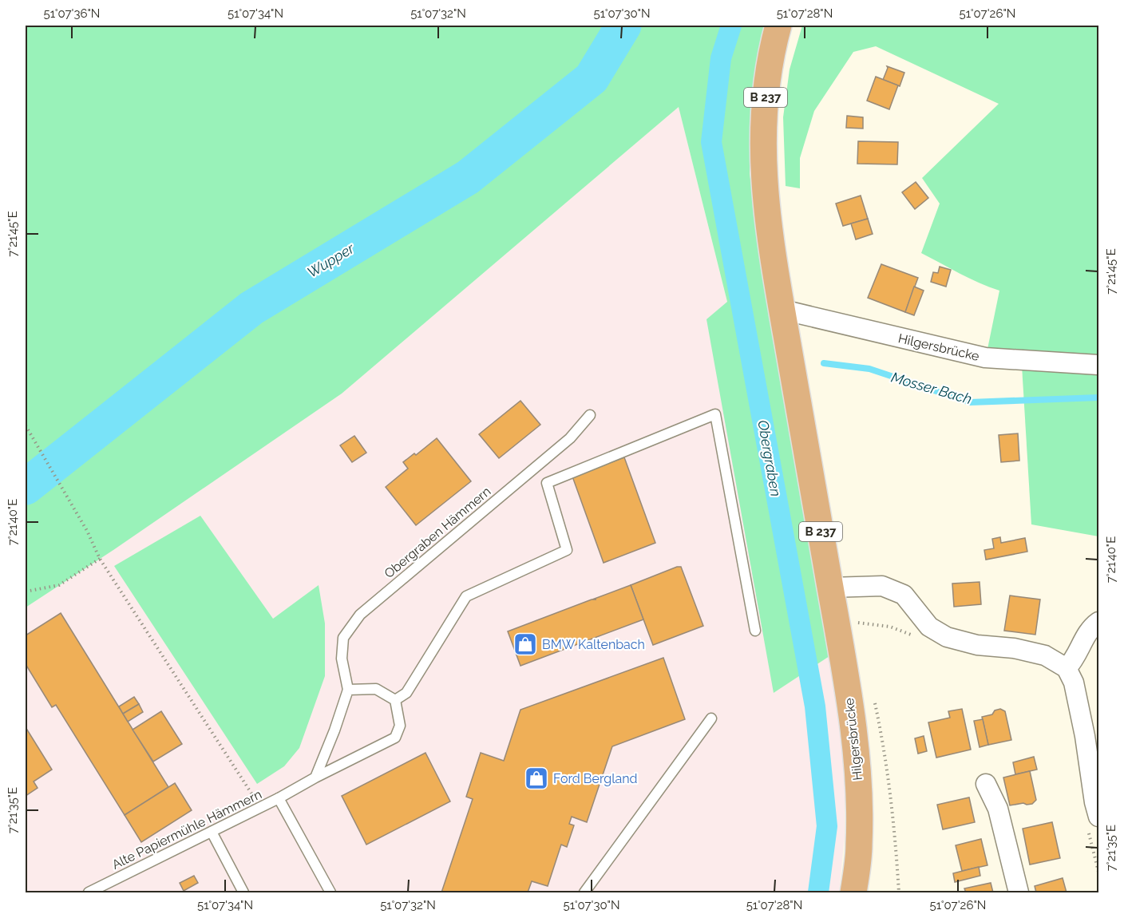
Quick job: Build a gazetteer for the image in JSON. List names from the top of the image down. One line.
{"streets":{"main road":["B 237","Hilgersbrücke"],"lane":["Obergraben Hämmern","Alte Papiermühle Hämmern"]},"water":["Wupper","Mosser Bach","Obergraben"],"places":{"shop":["BMW Kaltenbach","Ford Bergland"]},"coordinates":["51°07'36\"N","51°07'34\"N","51°07'32\"N","51°07'30\"N","51°07'28\"N","51°07'26\"N","7°21'45\"E","7°21'40\"E","7°21'35\"E"]}
